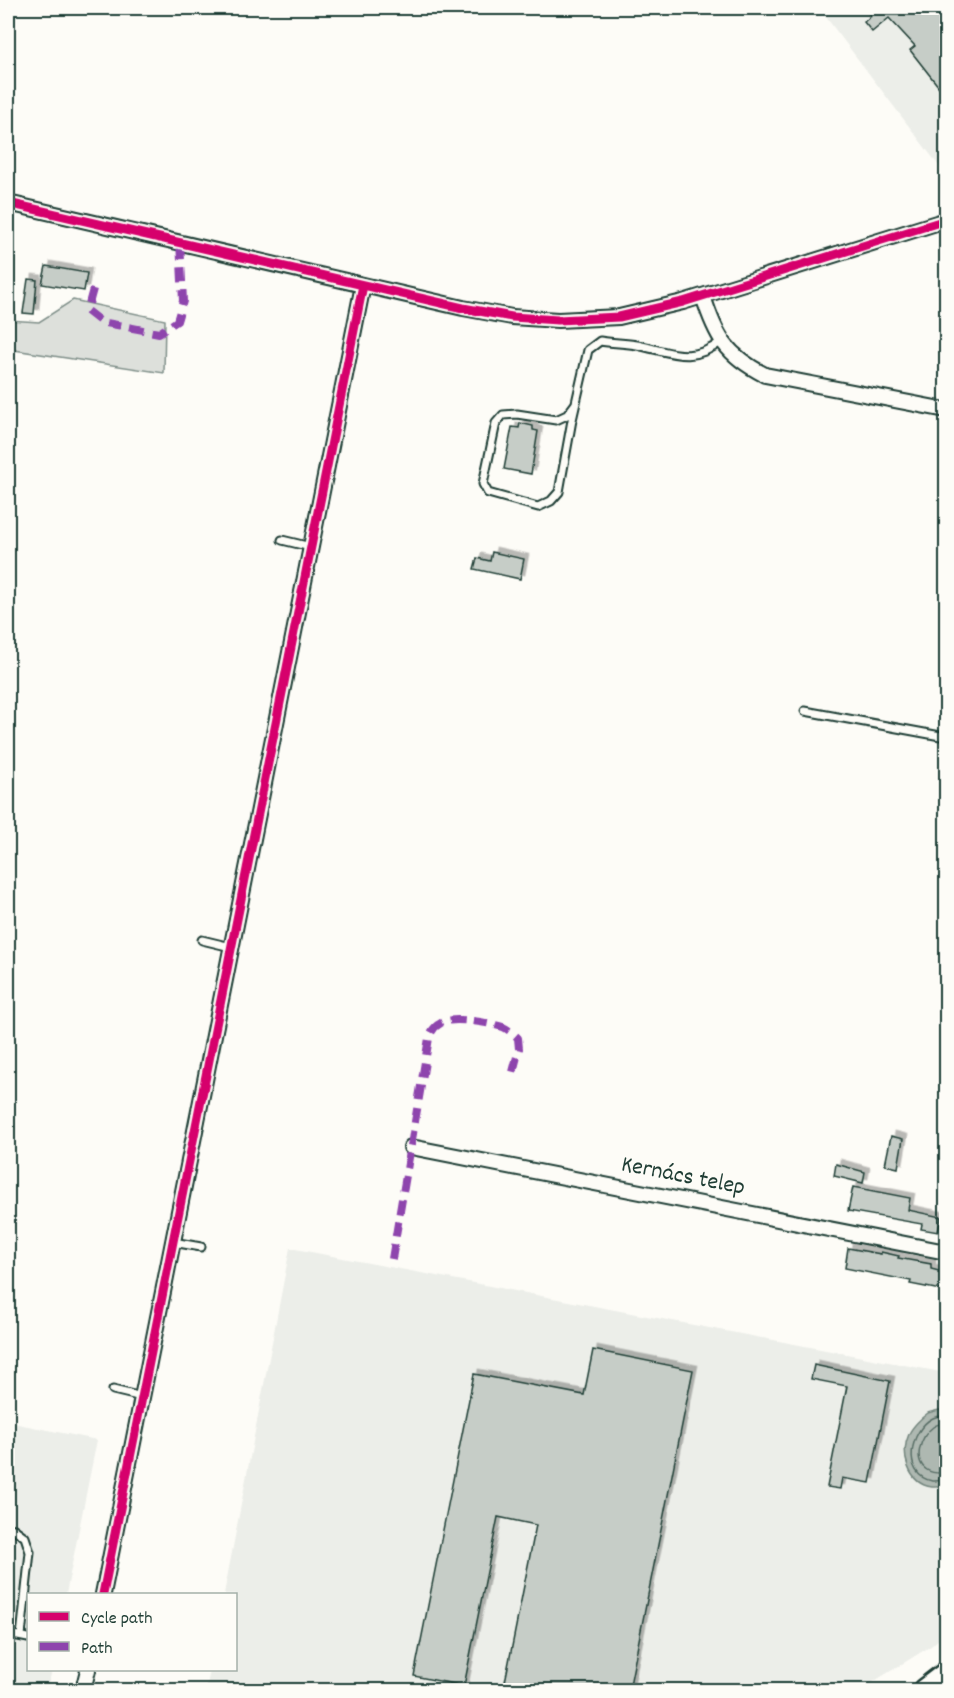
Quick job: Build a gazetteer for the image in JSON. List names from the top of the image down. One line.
{"streets":{"street":["Kernács telep"]},"legend":["Cycle path","Path"]}
